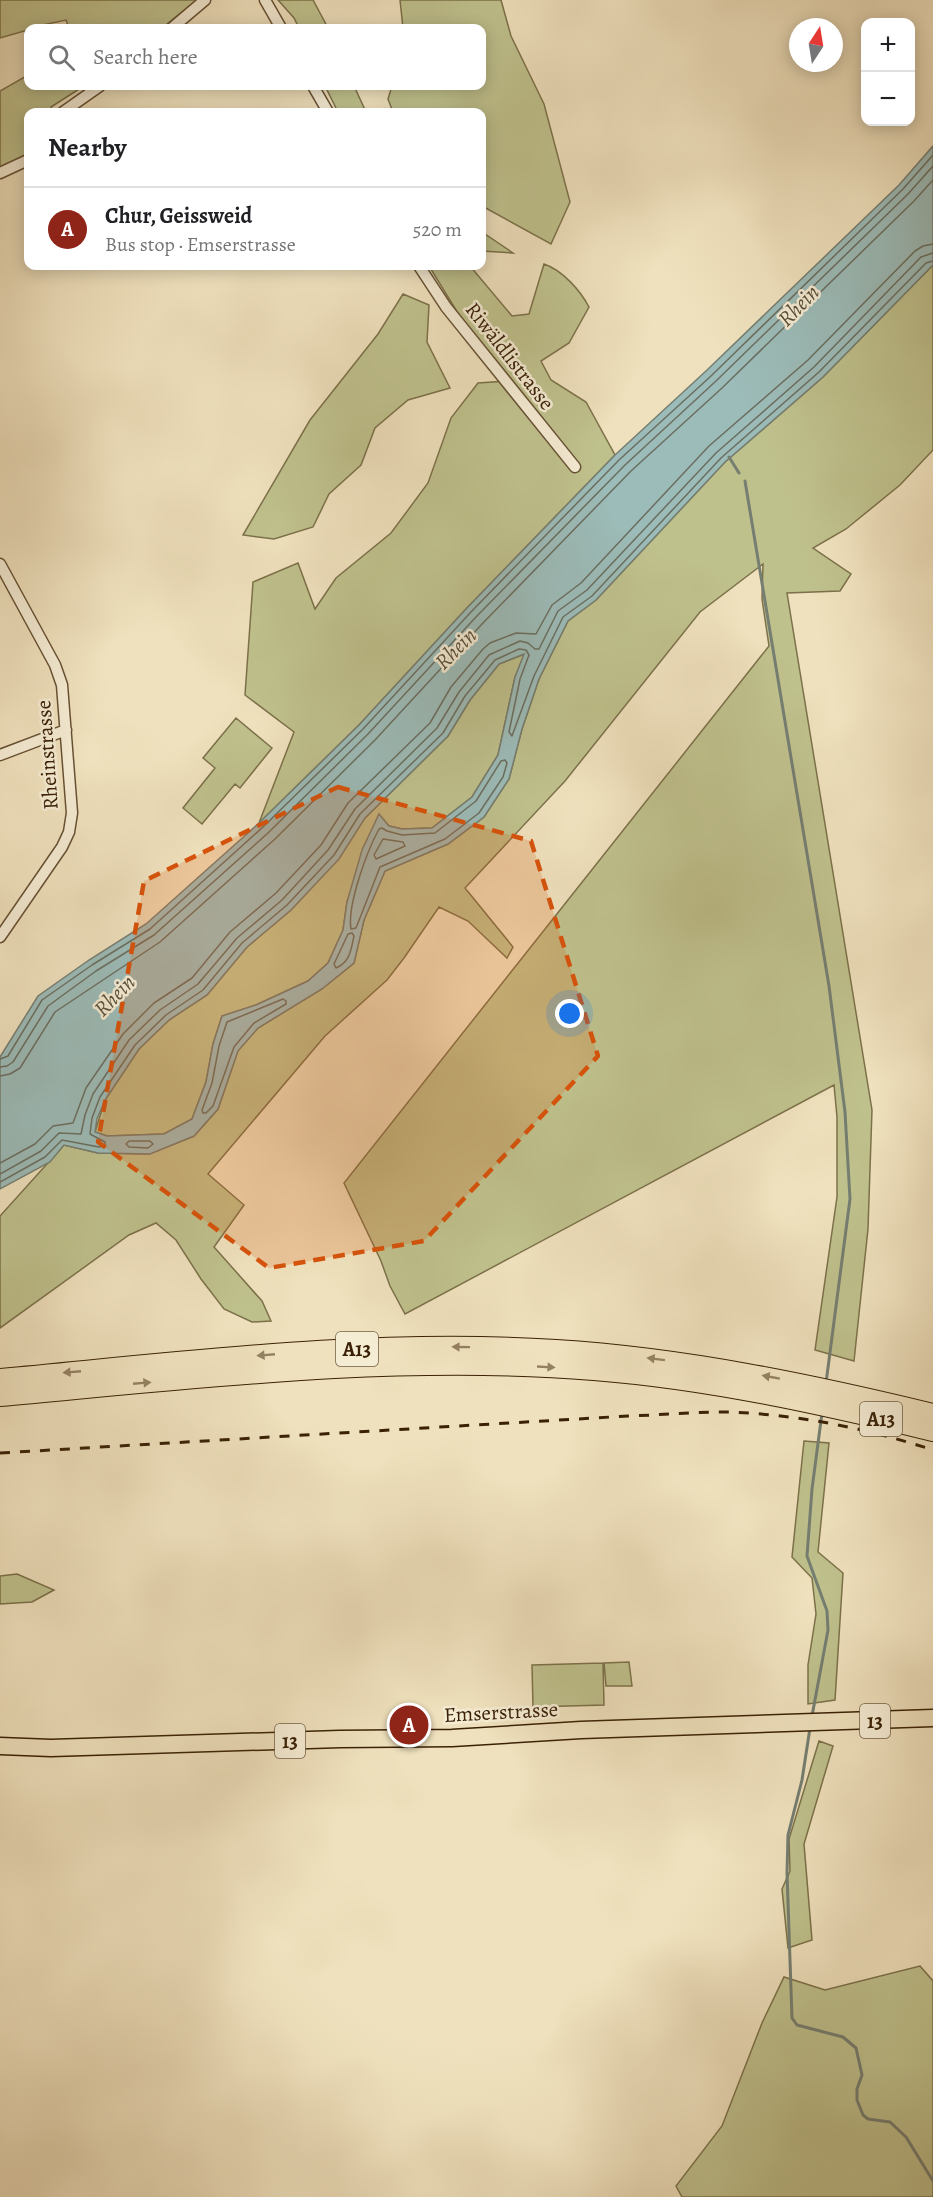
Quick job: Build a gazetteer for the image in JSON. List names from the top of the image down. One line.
{"streets":{"highway":["A13"],"main road":["Emserstrasse","13"],"street":["Riwäldlistrasse","Rheinstrasse"]},"water":["Rhein"],"north":"top","page":{"map_buttons":["+","−"],"search":"Search here","heading":"Nearby","list":[{"mark":"A","name":"Chur, Geissweid","note":"Bus stop · Emserstrasse","value":"520 m"}],"pins":"A"}}
